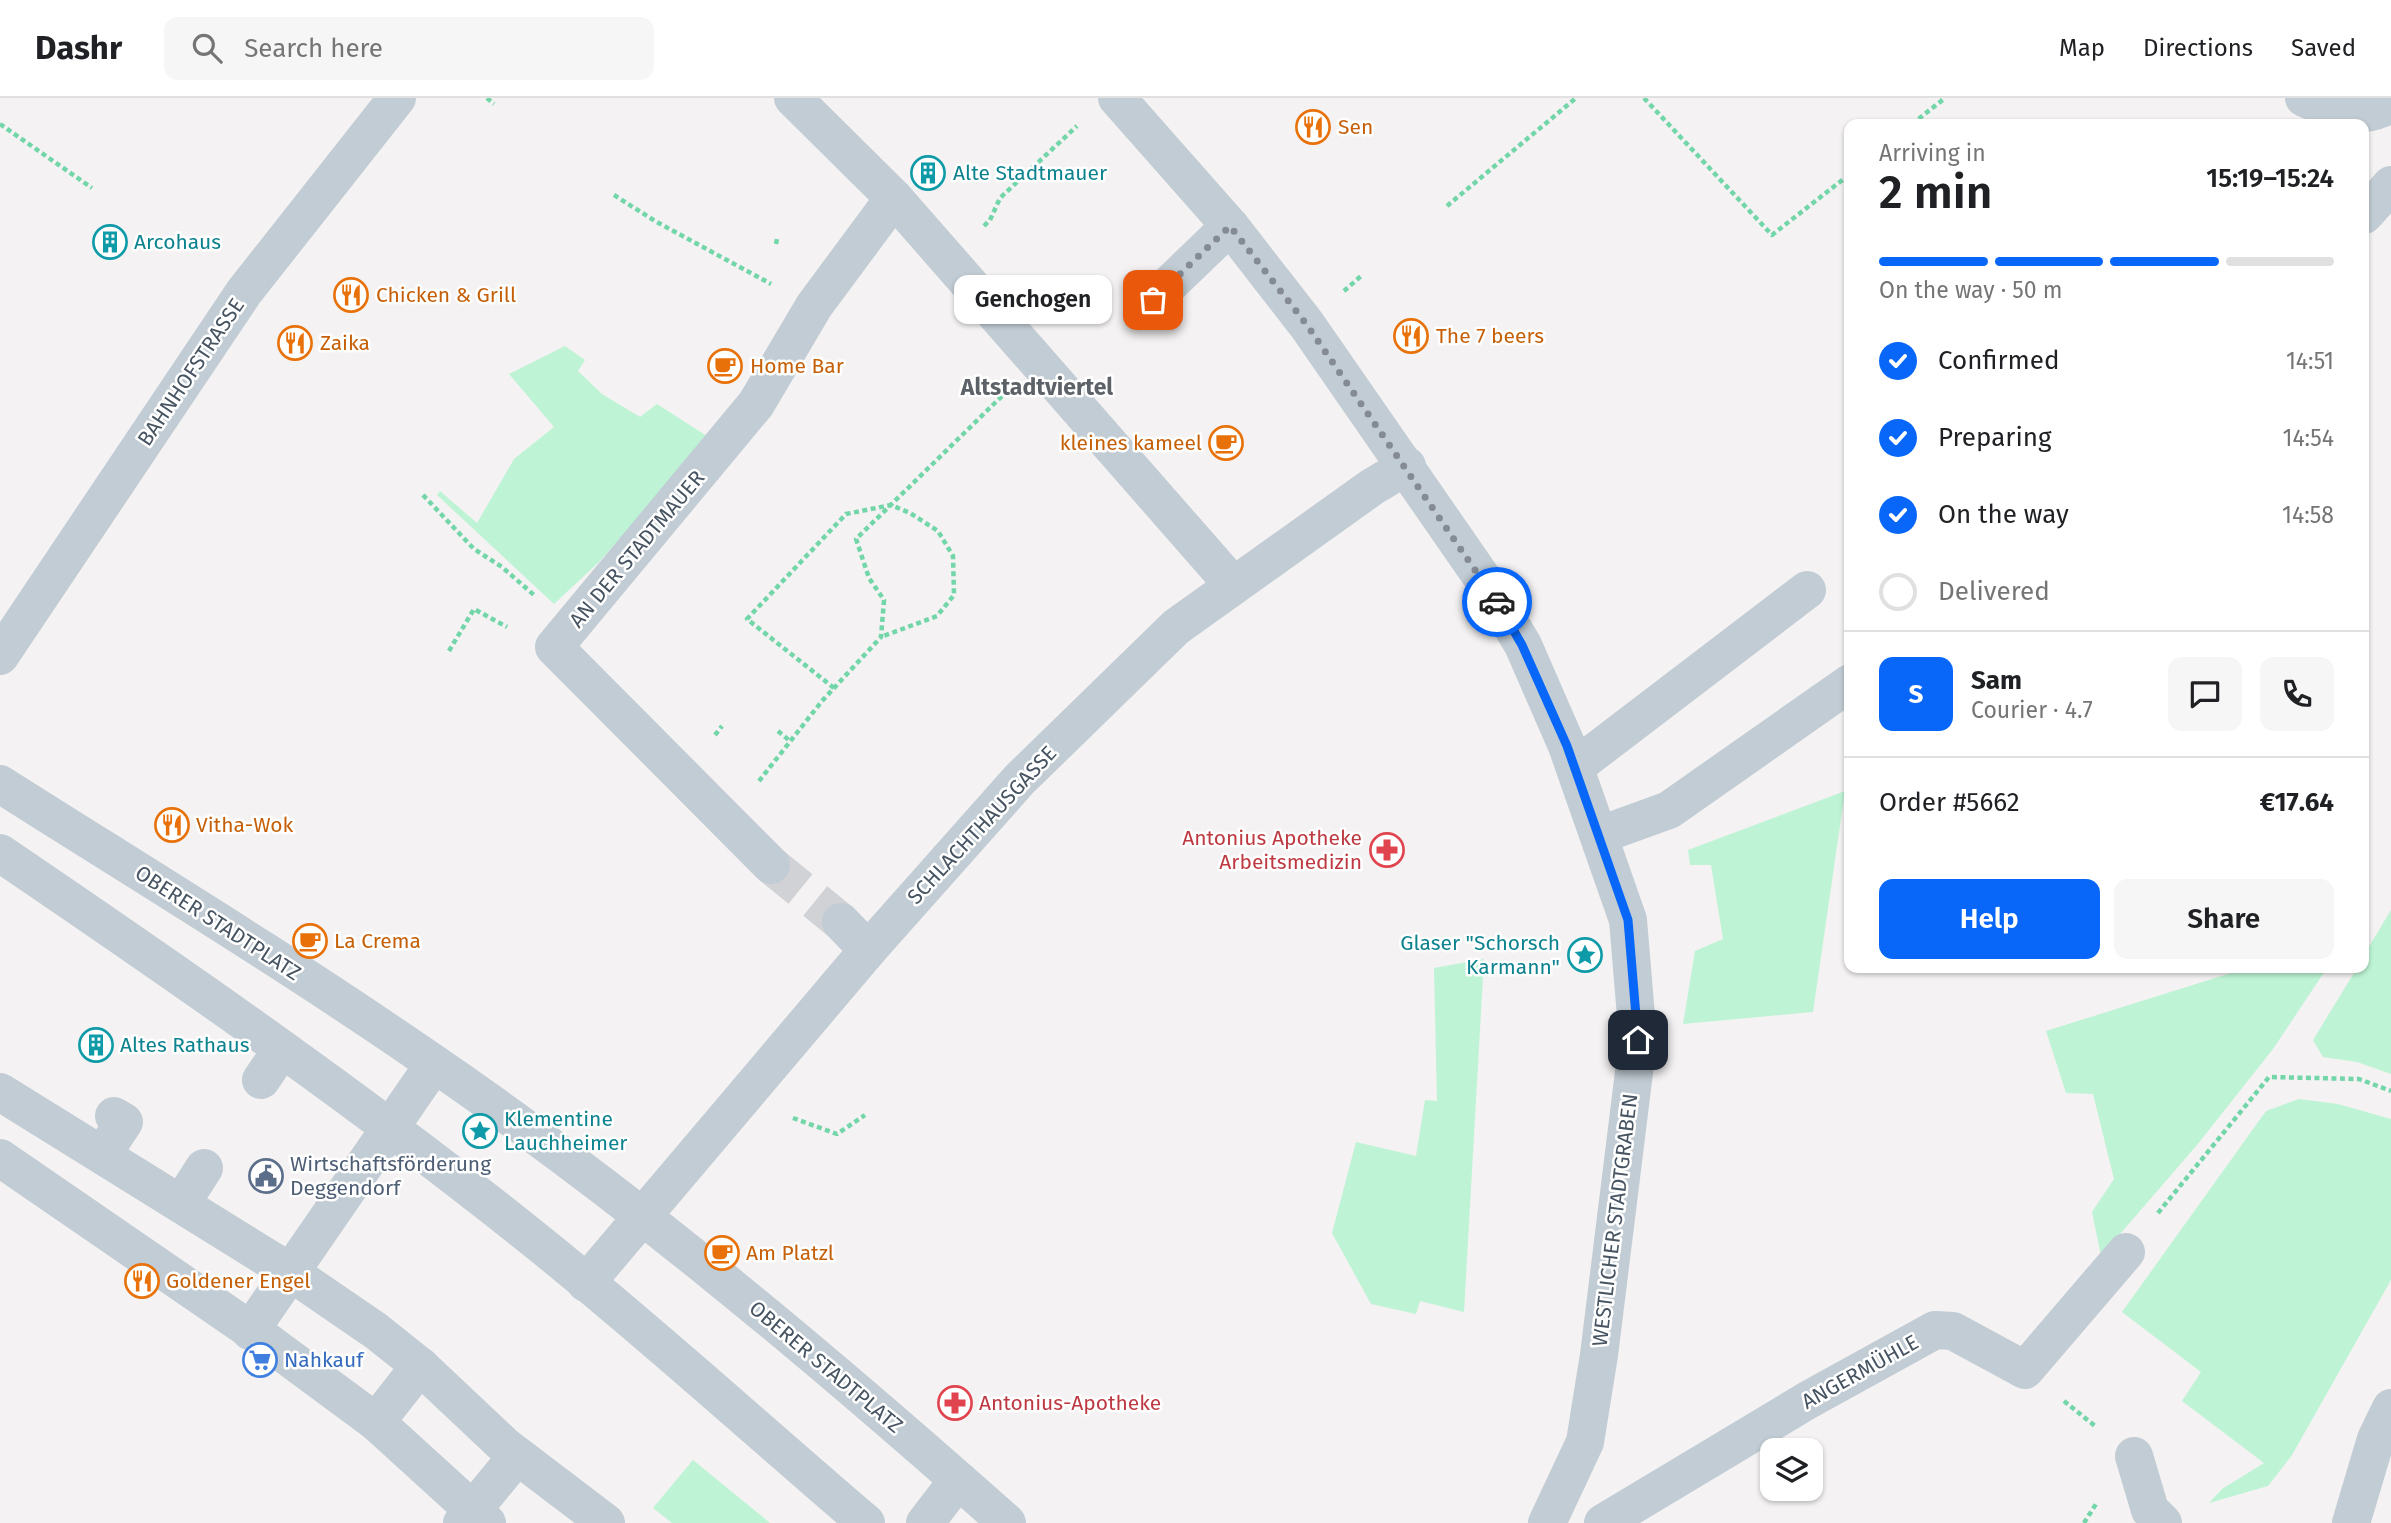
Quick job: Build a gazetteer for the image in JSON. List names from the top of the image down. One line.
{"streets":{"street":["BAHNHOFSTRASSE","AN DER STADTMAUER","SCHLACHTHAUSGASSE","OBERER STADTPLATZ","WESTLICHER STADTGRABEN","ANGERMÜHLE"]},"crossings":[["SCHLACHTHAUSGASSE","OBERER STADTPLATZ"],["SCHLACHTHAUSGASSE","WESTLICHER STADTGRABEN"]],"districts":["Altstadtviertel"],"places":{"restaurant":["Sen","Chicken & Grill","The 7 beers","Zaika","Vitha-Wok","Goldener Engel"],"building":["Alte Stadtmauer","Arcohaus","Altes Rathaus"],"other":["Genchogen"],"cafe":["Home Bar","kleines kameel","La Crema","Am Platzl"],"pharmacy":["Antonius Apotheke Arbeitsmedizin","Antonius-Apotheke"],"place":["Glaser \"Schorsch Karmann\"","Klementine Lauchheimer"],"public building":["Wirtschaftsförderung Deggendorf"],"supermarket":["Nahkauf"]},"page":{"header":"Dashr","search":"Search here","nav":["Map","Directions","Saved"],"heading":["2 min","Arriving in","15:19–15:24"],"panel":["Sam","Courier · 4.7","Order #5662","€17.64"],"bar":"On the way · 50 m","bubble":"Genchogen","list":[["Confirmed","14:51"],["Preparing","14:54"],["On the way","14:58"],"Delivered"],"round":"S","buttons":["Help","Share"]}}
